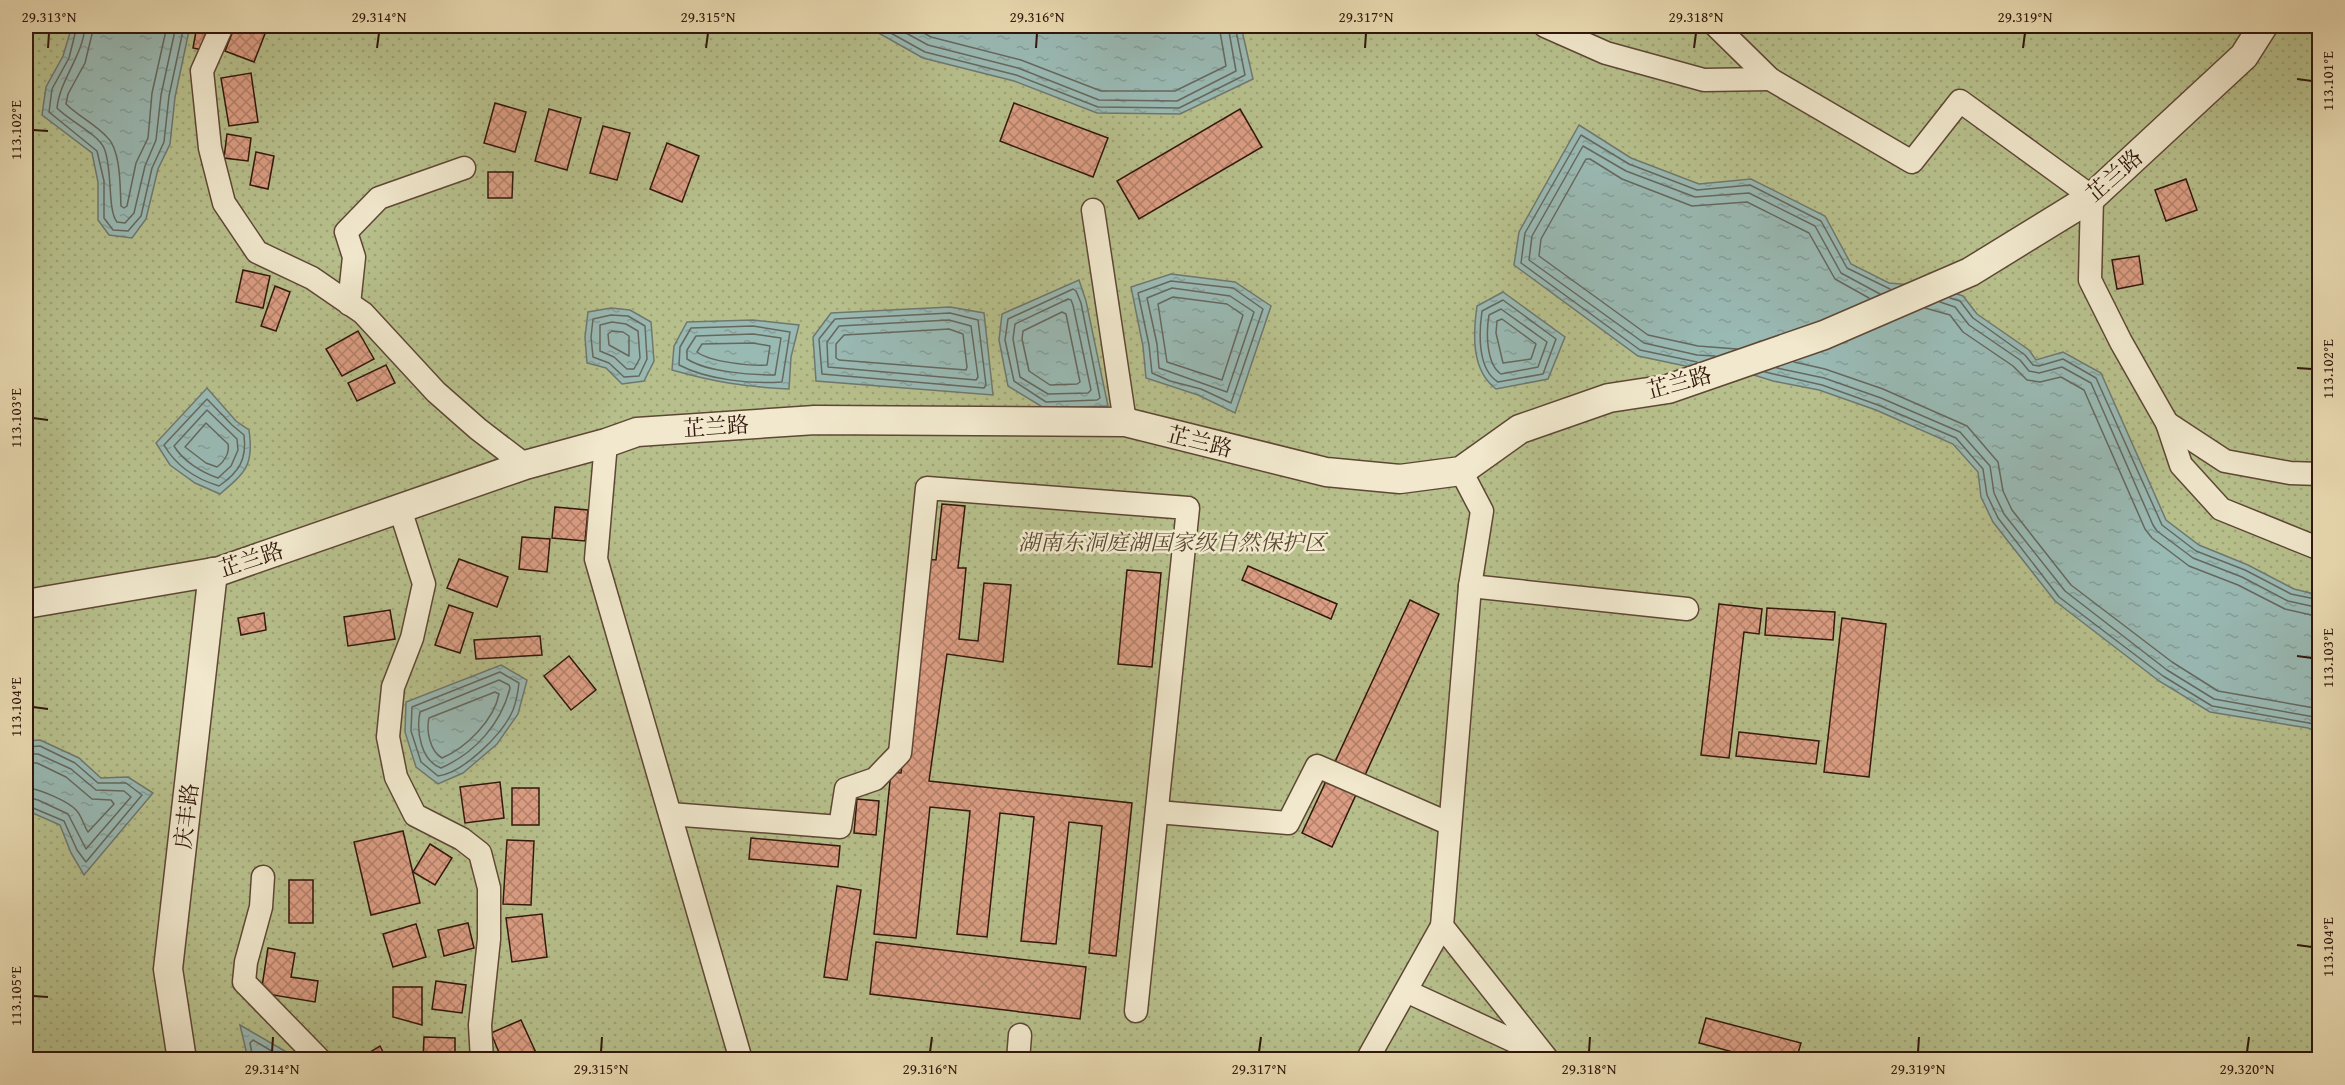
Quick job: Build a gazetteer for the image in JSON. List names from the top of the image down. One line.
{"streets":{"street":["芷兰路","庆丰路"]},"crossings":[["芷兰路","庆丰路"]],"parks":["湖南东洞庭湖国家级自然保护区"],"coordinates":["29.313°N","29.314°N","29.315°N","29.316°N","29.317°N","29.318°N","29.319°N","113.101°E","113.102°E","113.103°E","113.104°E","113.105°E","29.320°N"]}
